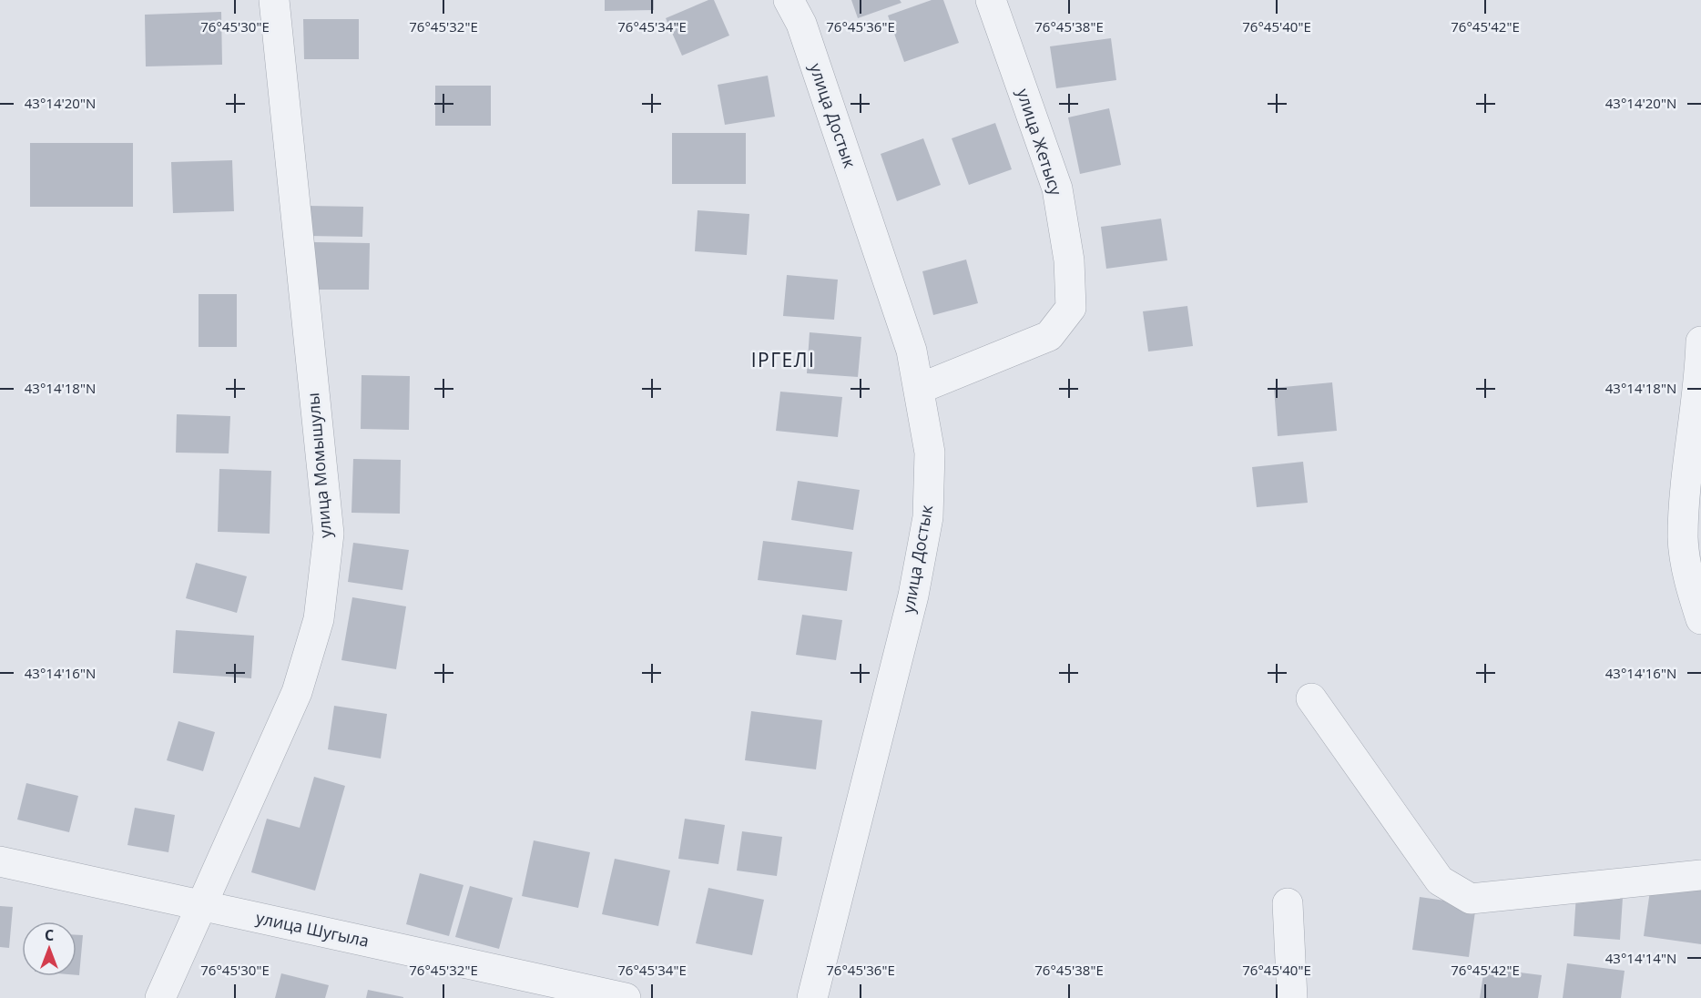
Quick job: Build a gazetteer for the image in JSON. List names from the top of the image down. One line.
{"streets":{"street":["улица Достык","улица Жетысу","улица Момышулы","улица Шугыла"]},"crossings":[["улица Достык","улица Жетысу"],["улица Момышулы","улица Шугыла"]],"districts":["ІРГЕЛІ"],"north":"top","coordinates":["76°45'30\"E","76°45'32\"E","76°45'34\"E","76°45'36\"E","76°45'38\"E","76°45'40\"E","76°45'42\"E","43°14'20\"N","43°14'18\"N","43°14'16\"N","43°14'14\"N"]}
